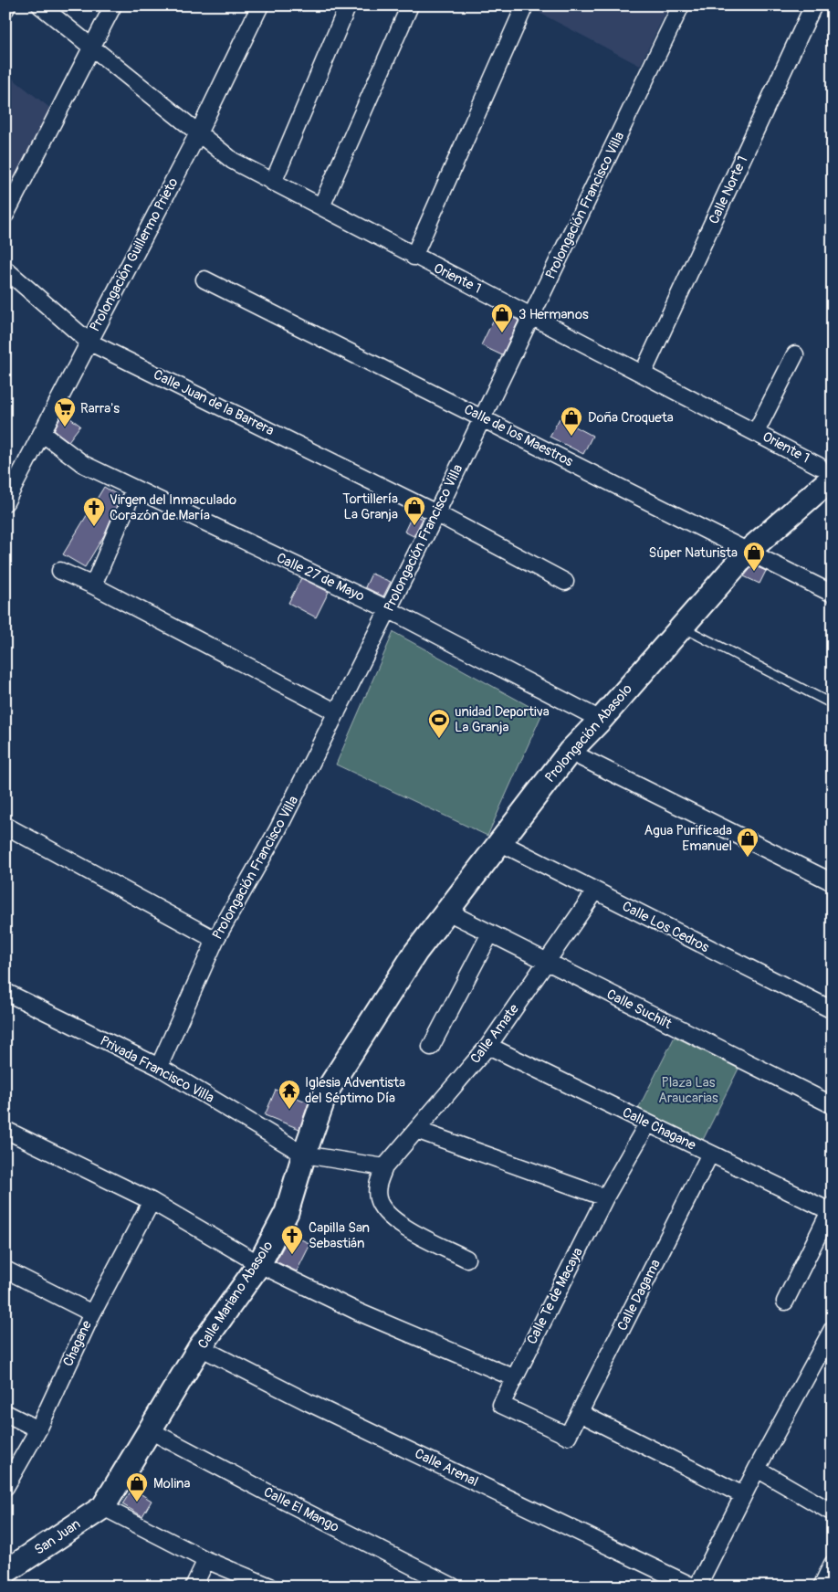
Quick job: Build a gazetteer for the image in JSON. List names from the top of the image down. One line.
{"streets":{"street":["Calle Norte 1","Prolongación Francisco Villa","Prolongación Guillermo Prieto","Oriente 1","Calle Juan de la Barrera","Calle de los Maestros","Calle 27 de Mayo","Prolongación Abasolo","Calle Los Cedros","Calle Suchilt","Calle Amate","Privada Francisco Villa","Calle Chagane","Calle Mariano Abasolo","Calle Dagama","Calle Te de Macaya","Chagane","Calle Arenal","Calle El Mango","San Juan"]},"crossings":[["Calle Norte 1","Oriente 1"],["Prolongación Francisco Villa","Oriente 1"],["Prolongación Francisco Villa","Calle Juan de la Barrera"],["Prolongación Francisco Villa","Calle de los Maestros"],["Prolongación Francisco Villa","Calle 27 de Mayo"],["Prolongación Francisco Villa","Privada Francisco Villa"],["Prolongación Guillermo Prieto","Oriente 1"],["Prolongación Guillermo Prieto","Calle Juan de la Barrera"],["Prolongación Guillermo Prieto","Calle 27 de Mayo"],["Calle 27 de Mayo","Prolongación Abasolo"],["Prolongación Abasolo","Calle Los Cedros"],["Prolongación Abasolo","Calle Suchilt"],["Prolongación Abasolo","Calle Mariano Abasolo"],["Calle Los Cedros","Calle Amate"],["Calle Suchilt","Calle Amate"],["Calle Suchilt","Calle Mariano Abasolo"],["Calle Amate","Calle Chagane"],["Privada Francisco Villa","Calle Mariano Abasolo"],["Calle Chagane","Calle Dagama"],["Calle Chagane","Calle Te de Macaya"],["Calle Mariano Abasolo","Calle Arenal"],["Calle Mariano Abasolo","Calle El Mango"],["Calle Mariano Abasolo","San Juan"],["Calle Dagama","Calle Te de Macaya"]],"parks":["Plaza Las Araucarias"],"places":{"shop":["3 Hermanos","Doña Croqueta","Tortillería La Granja","Súper Naturista","Agua Purificada Emanuel","Molina"],"supermarket":["Rarra's"],"church":["Virgen del Inmaculado Corazón de María","Capilla San Sebastián"],"sports":["unidad Deportiva La Granja"],"temple":["Iglesia Adventista del Séptimo Día"]}}
